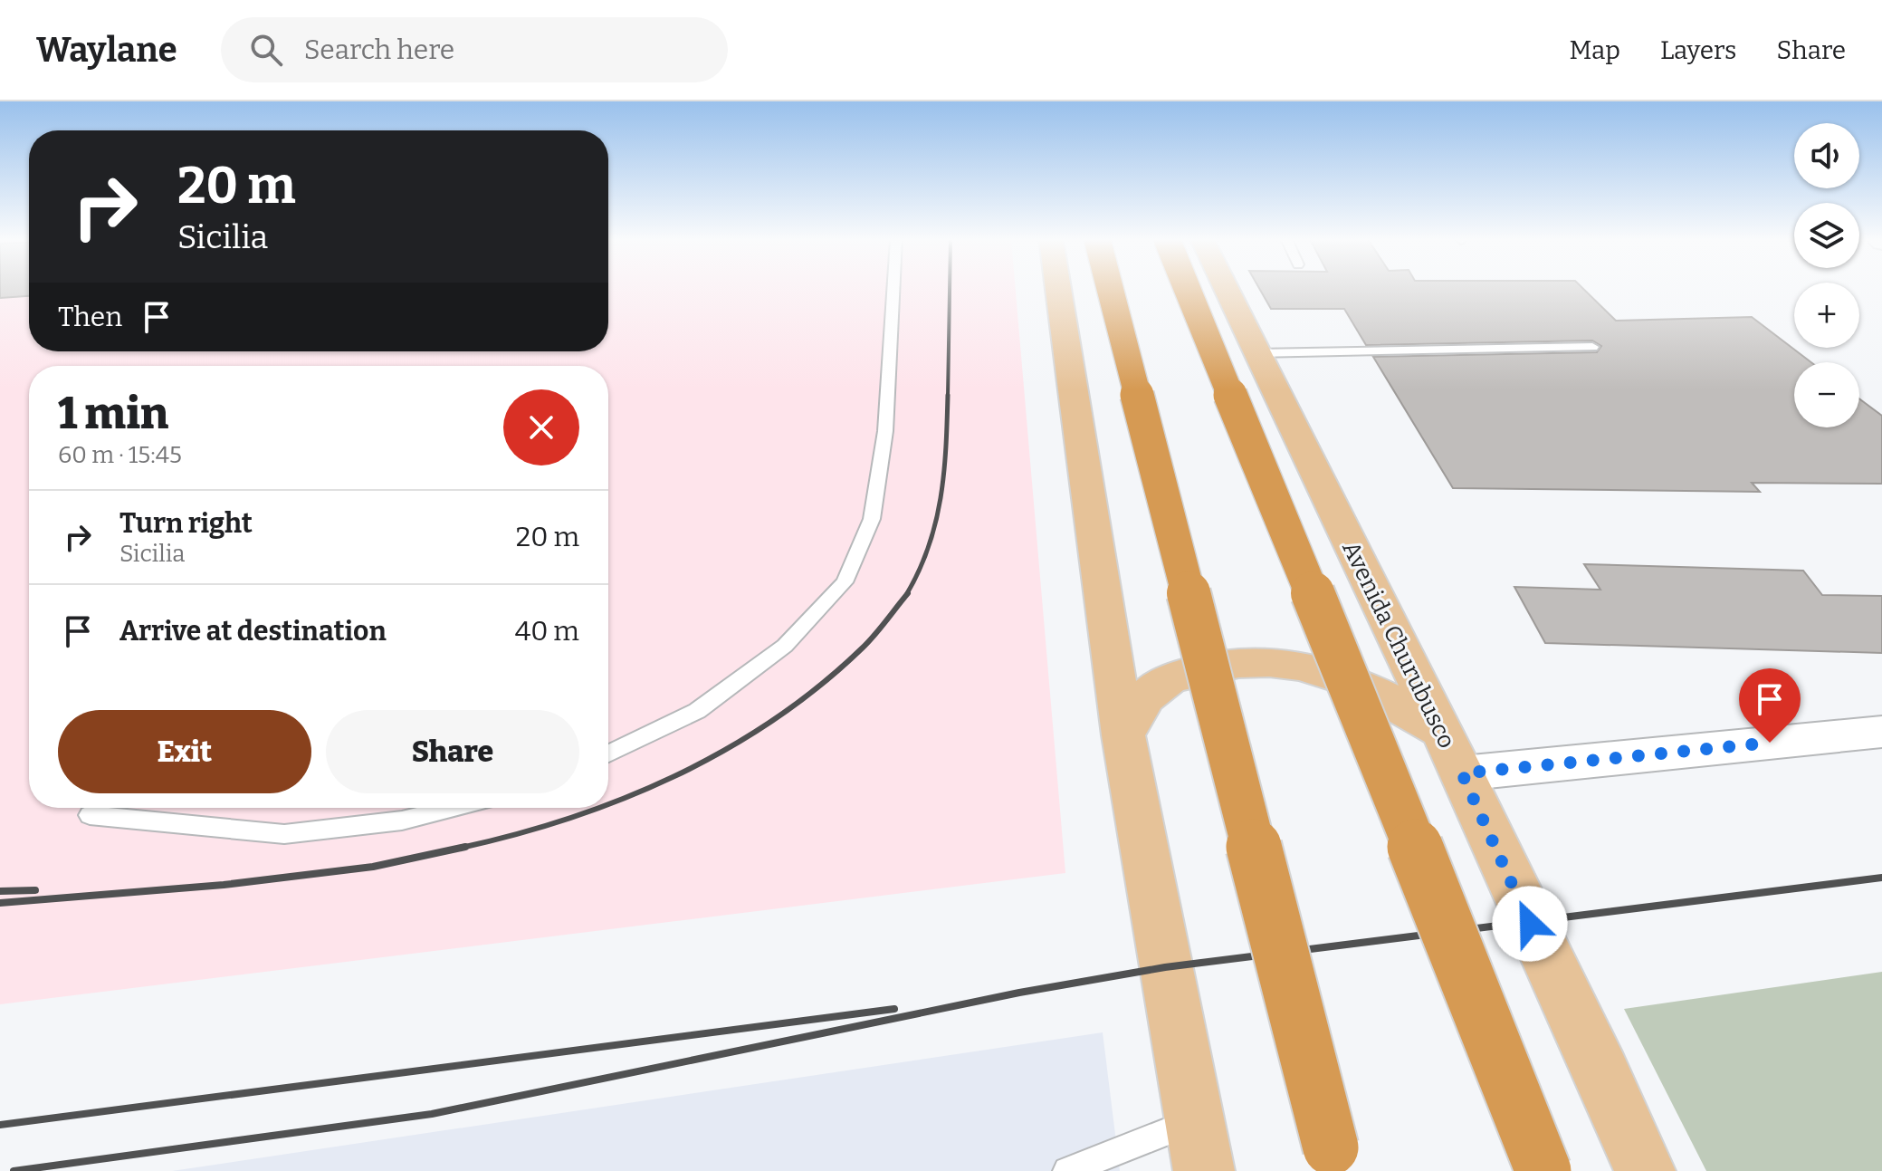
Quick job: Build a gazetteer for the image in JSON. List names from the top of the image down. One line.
{"streets":{"main road":["Avenida Churubusco"]},"page":{"header":"Waylane","search":"Search here","nav":["Map","Layers","Share"],"map_buttons":["+","−"],"turn":["20 m","Sicilia"],"then":"Then","heading":["1 min","60 m · 15:45"],"list":[{"name":"Turn right","note":"Sicilia","value":"20 m"},{"name":"Arrive at destination","value":"40 m"}],"buttons":["Exit","Share"]}}
